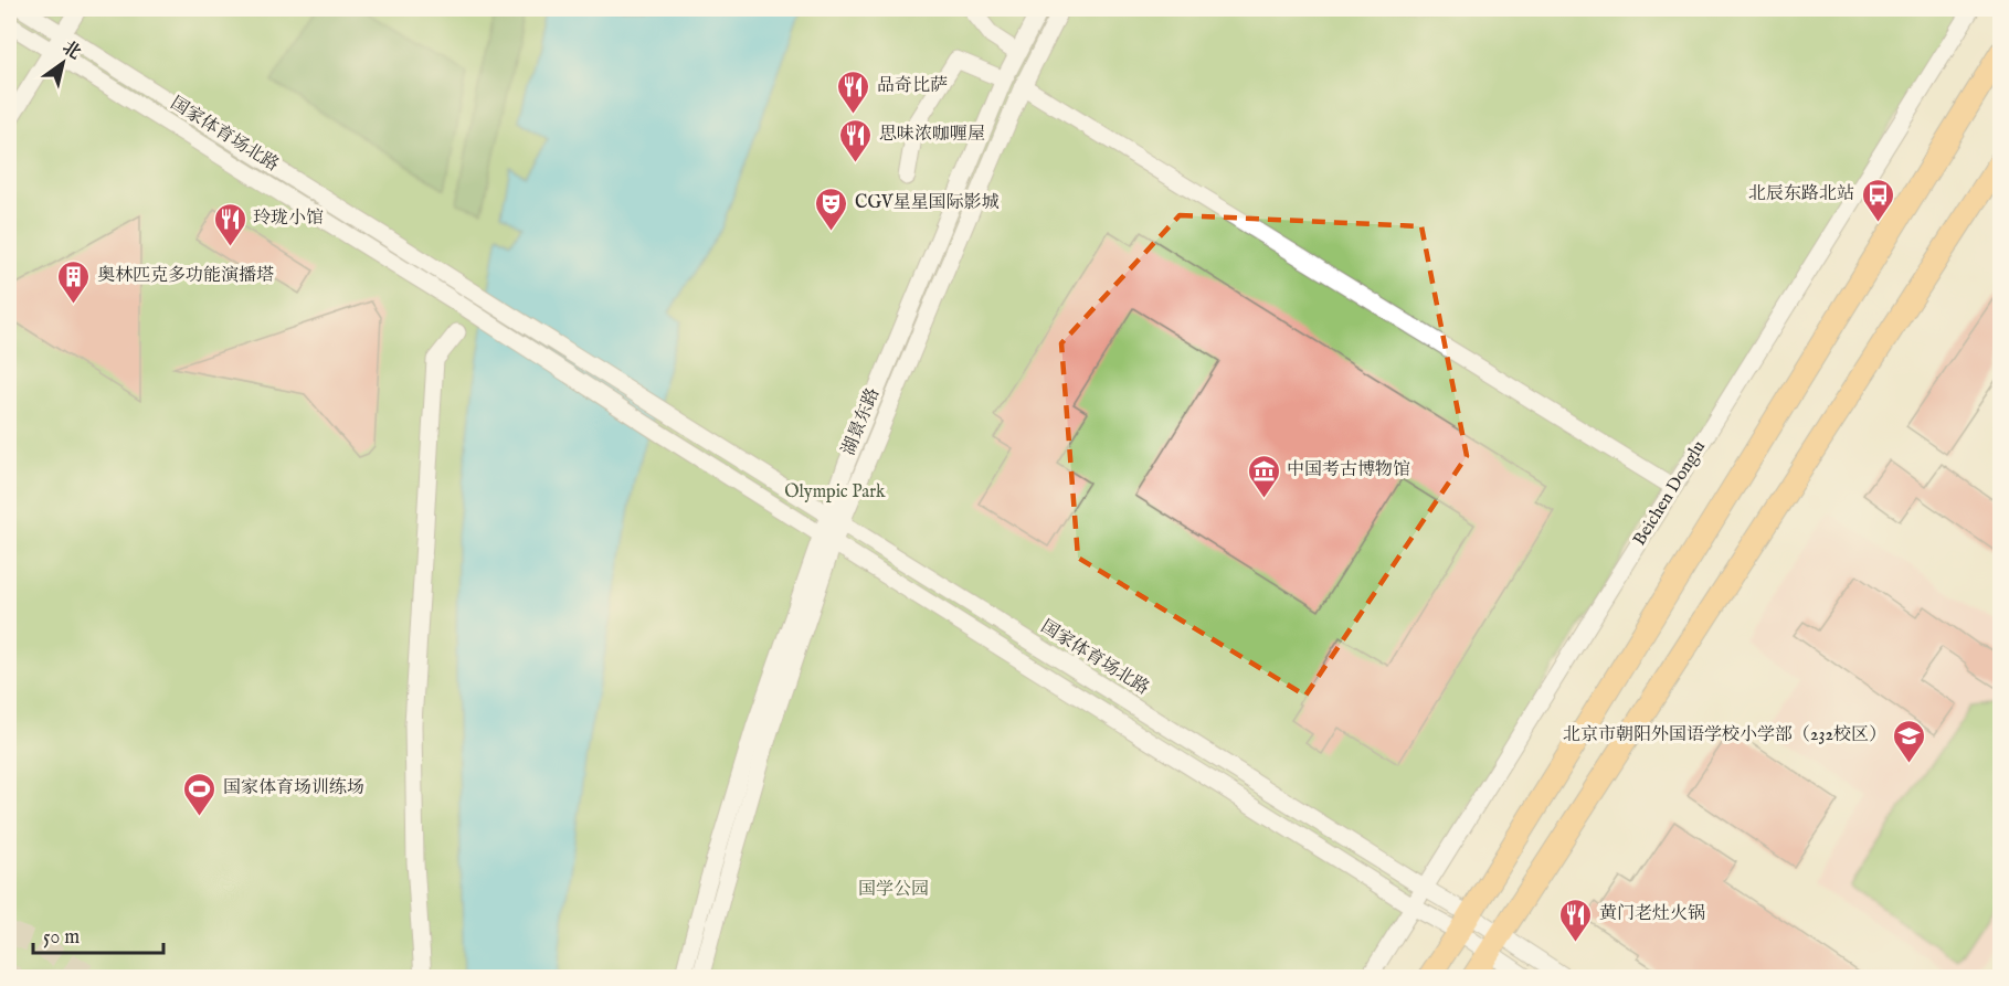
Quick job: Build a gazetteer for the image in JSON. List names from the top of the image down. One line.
{"streets":{"street":["国家体育场北路","湖景东路","Beichen Donglu"]},"crossings":[["国家体育场北路","湖景东路"],["国家体育场北路","Beichen Donglu"]],"parks":["Olympic Park","国学公园"],"places":{"restaurant":["品奇比萨","思味浓咖喱屋","玲珑小馆","黄门老灶火锅"],"bus stop":["北辰东路北站"],"theatre":["CGV星星国际影城"],"building":["奥林匹克多功能演播塔"],"museum":["中国考古博物馆"],"school or university":["北京市朝阳外国语学校小学部（232校区）"],"sports":["国家体育场训练场"]},"scale_bar":"50 m","north":"top right"}
